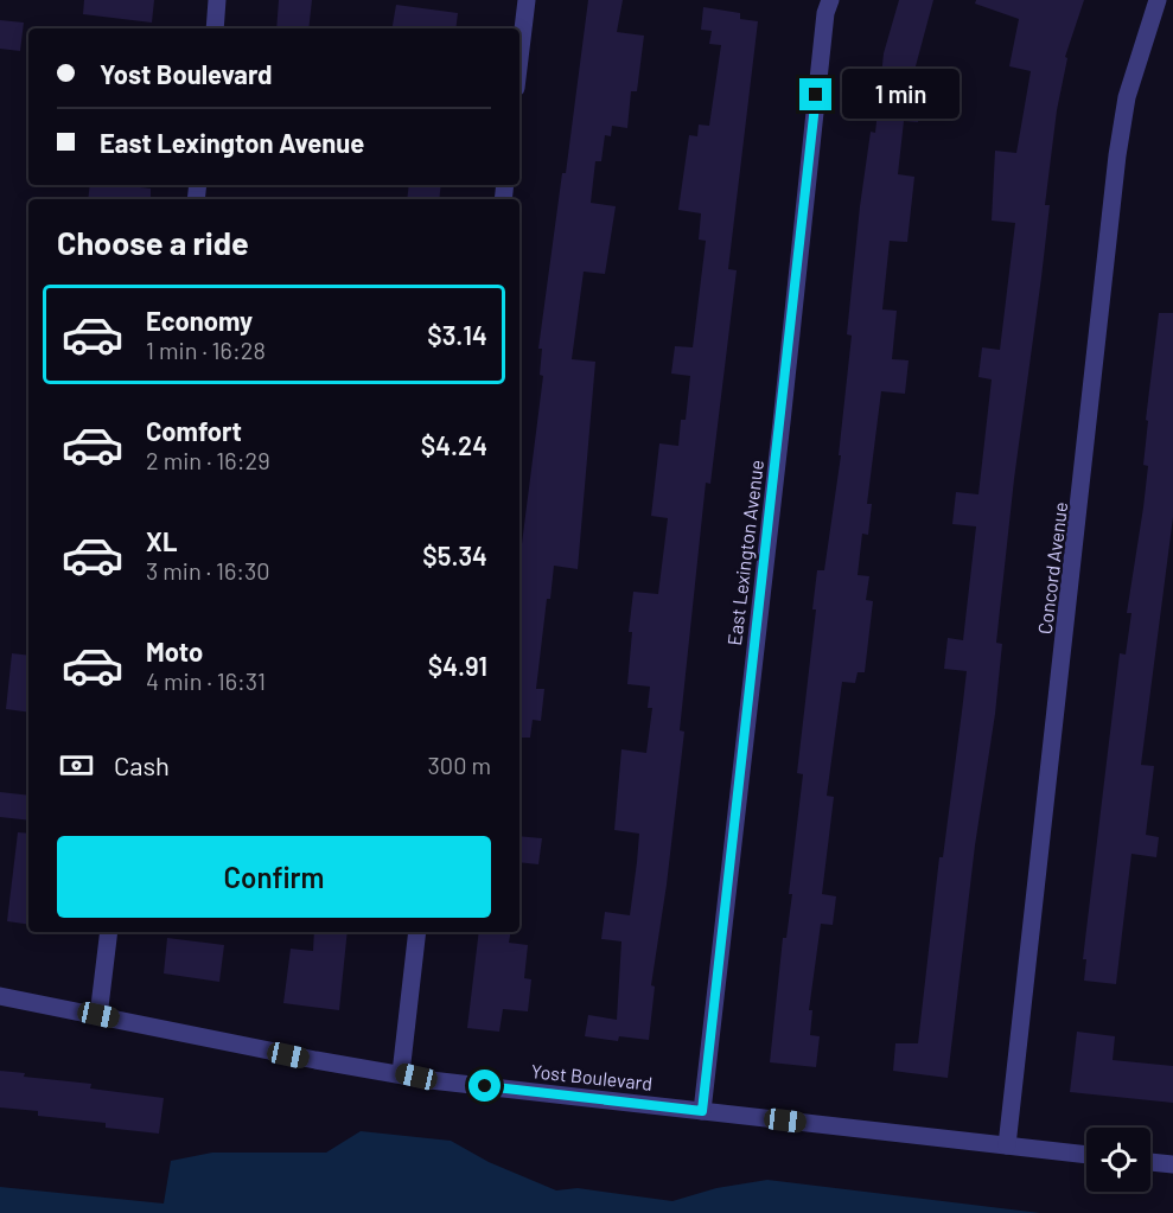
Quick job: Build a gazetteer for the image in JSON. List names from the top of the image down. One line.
{"streets":{"street":["East Lexington Avenue","Concord Avenue","Yost Boulevard"]},"crossings":[["East Lexington Avenue","Yost Boulevard"],["Concord Avenue","Yost Boulevard"]],"page":{"banner":["Yost Boulevard","East Lexington Avenue"],"bubble":"1 min","heading":"Choose a ride","list":[{"name":"Economy","note":"1 min · 16:28","value":"$3.14"},{"name":"Comfort","note":"2 min · 16:29","value":"$4.24"},{"name":"XL","note":"3 min · 16:30","value":"$5.34"},{"name":"Moto","note":"4 min · 16:31","value":"$4.91"}],"pay":["Cash","300 m"],"buttons":"Confirm"}}
